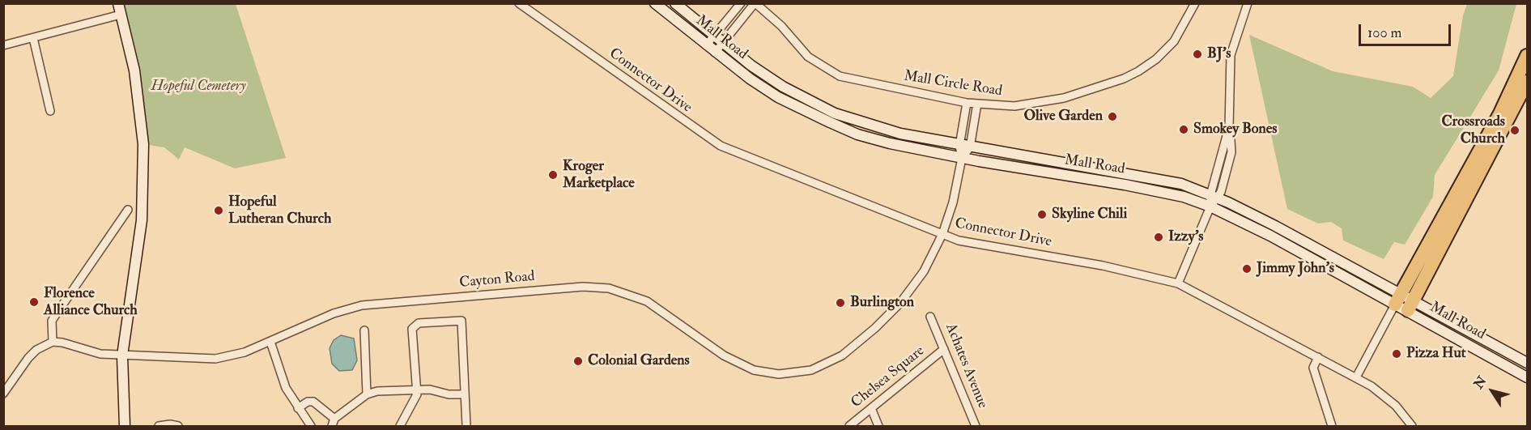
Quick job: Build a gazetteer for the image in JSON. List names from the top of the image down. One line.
{"streets":{"main road":["Mall Road"],"street":["Connector Drive","Mall Circle Road","Cayton Road","Achates Avenue","Chelsea Square"]},"crossings":[["Mall Road","Cayton Road"],["Connector Drive","Cayton Road"],["Achates Avenue","Chelsea Square"]],"parks":["Hopeful Cemetery"],"places":["BJ's","Olive Garden","Smokey Bones","Crossroads Church","Kroger Marketplace","Hopeful Lutheran Church","Skyline Chili","Izzy’s","Jimmy John's","Florence Alliance Church","Burlington","Pizza Hut","Colonial Gardens"],"scale_bar":"100 m","north":"top left"}
